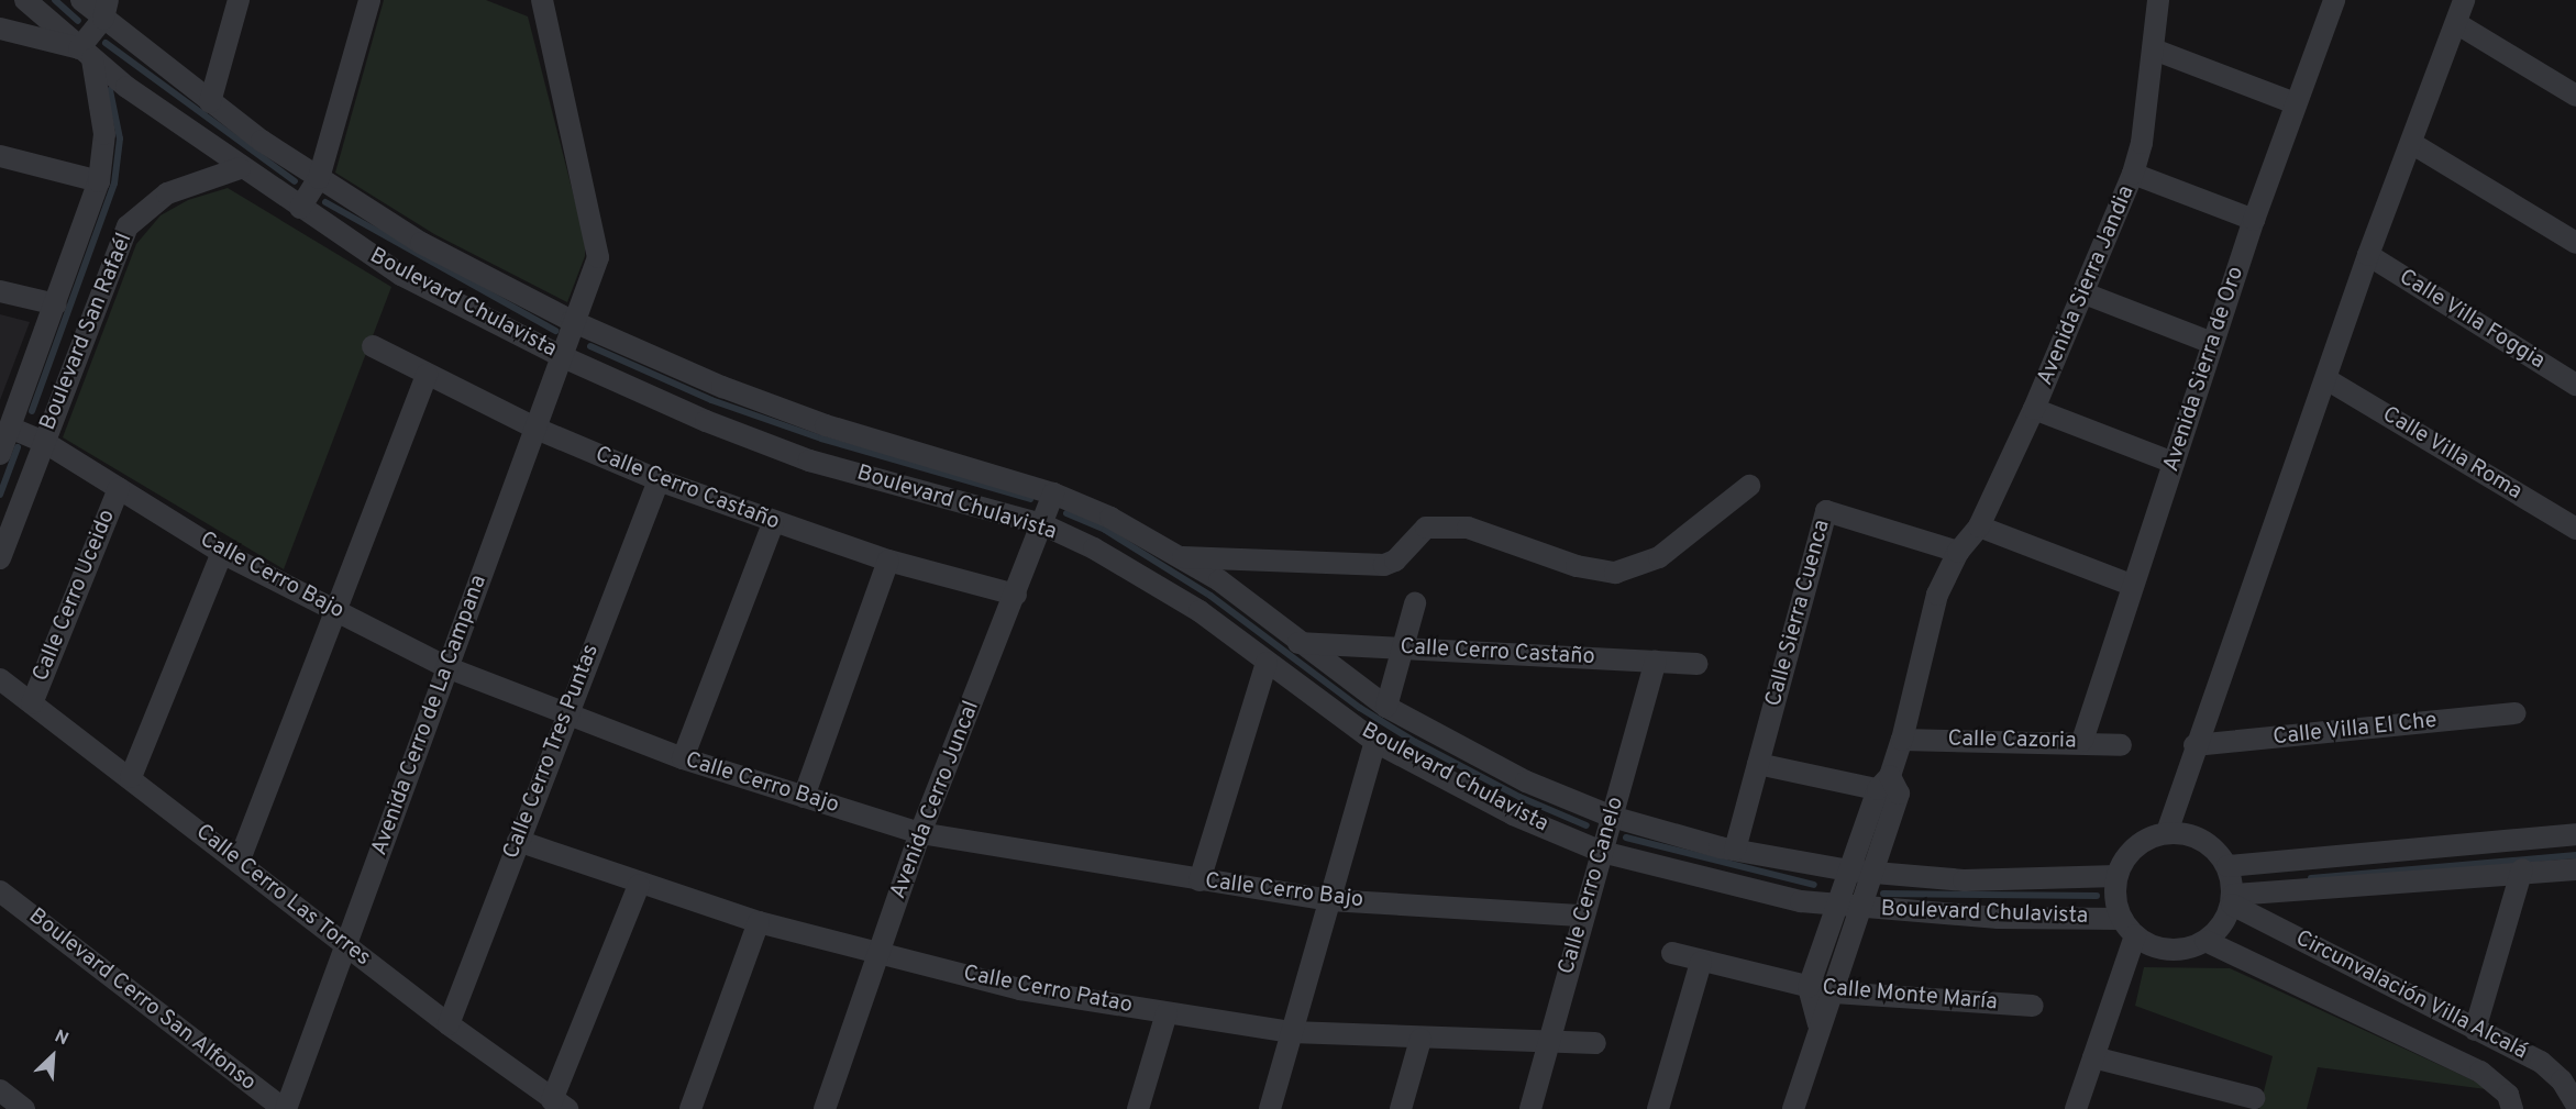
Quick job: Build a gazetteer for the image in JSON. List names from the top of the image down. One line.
{"streets":{"street":["Avenida Sierra Jandia","Boulevard Chulavista","Calle Villa Foggia","Boulevard San Rafaél","Avenida Sierra de Oro","Calle Villa Roma","Calle Cerro Castaño","Calle Cerro Bajo","Calle Cerro Uceido","Calle Sierra Cuenca","Avenida Cerro de La Campana","Calle Villa El Che","Calle Cazoria","Calle Cerro Tres Puntas","Avenida Cerro Juncal","Calle Cerro Canelo","Calle Cerro Las Torres","Calle Cerro Patao","Calle Monte María","Circunvalación Villa Alcalá","Boulevard Cerro San Alfonso"]},"crossings":[["Avenida Sierra Jandia","Calle Sierra Cuenca"],["Avenida Sierra Jandia","Calle Cazoria"],["Boulevard Chulavista","Boulevard San Rafaél"],["Boulevard Chulavista","Calle Cerro Castaño"],["Boulevard Chulavista","Calle Sierra Cuenca"],["Boulevard Chulavista","Avenida Cerro de La Campana"],["Boulevard Chulavista","Avenida Cerro Juncal"],["Boulevard Chulavista","Calle Cerro Canelo"],["Boulevard Chulavista","Circunvalación Villa Alcalá"],["Boulevard San Rafaél","Calle Cerro Bajo"],["Avenida Sierra de Oro","Calle Cazoria"],["Calle Cerro Castaño","Avenida Cerro de La Campana"],["Calle Cerro Castaño","Calle Cerro Tres Puntas"],["Calle Cerro Castaño","Avenida Cerro Juncal"],["Calle Cerro Castaño","Calle Cerro Canelo"],["Calle Cerro Bajo","Calle Cerro Uceido"],["Calle Cerro Bajo","Avenida Cerro de La Campana"],["Calle Cerro Bajo","Calle Cerro Tres Puntas"],["Calle Cerro Bajo","Avenida Cerro Juncal"],["Calle Cerro Bajo","Calle Cerro Canelo"],["Calle Cerro Uceido","Calle Cerro Las Torres"],["Avenida Cerro de La Campana","Calle Cerro Las Torres"],["Avenida Cerro de La Campana","Boulevard Cerro San Alfonso"],["Calle Cerro Tres Puntas","Calle Cerro Las Torres"],["Calle Cerro Tres Puntas","Calle Cerro Patao"],["Avenida Cerro Juncal","Calle Cerro Patao"],["Calle Cerro Canelo","Calle Cerro Patao"]],"north":"top right"}
